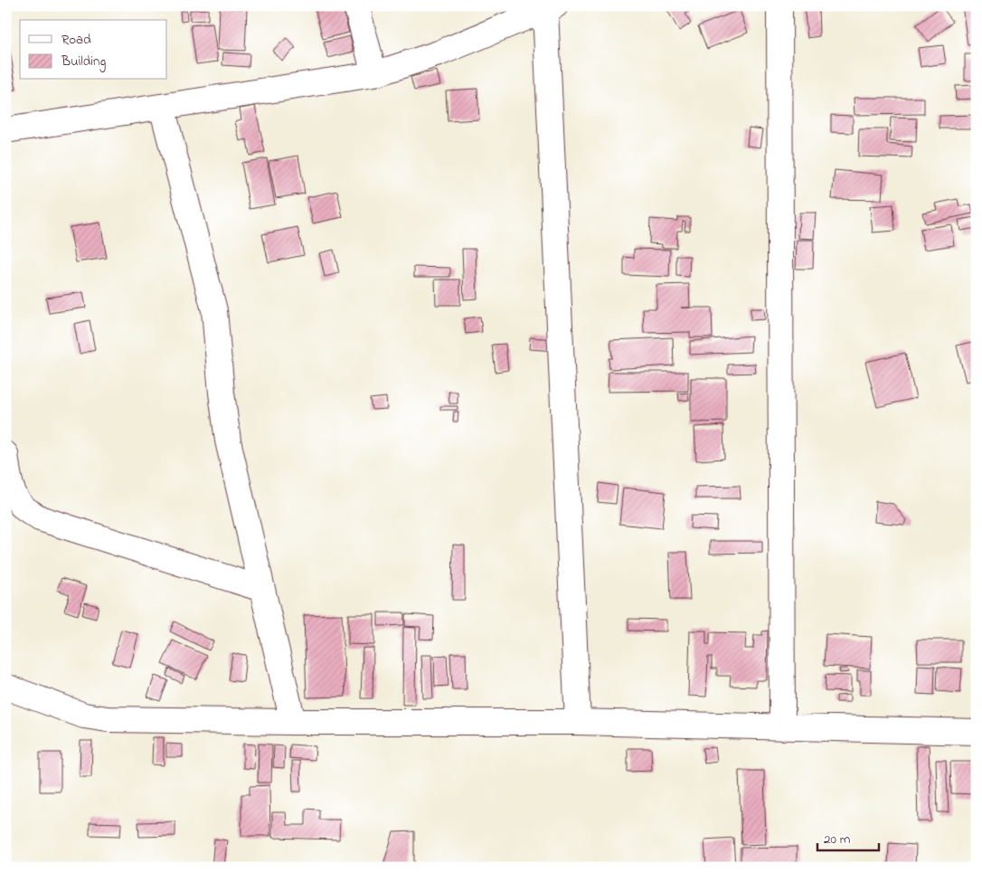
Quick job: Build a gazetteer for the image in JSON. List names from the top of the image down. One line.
{"legend":["Road","Building"],"scale_bar":"20 m"}
